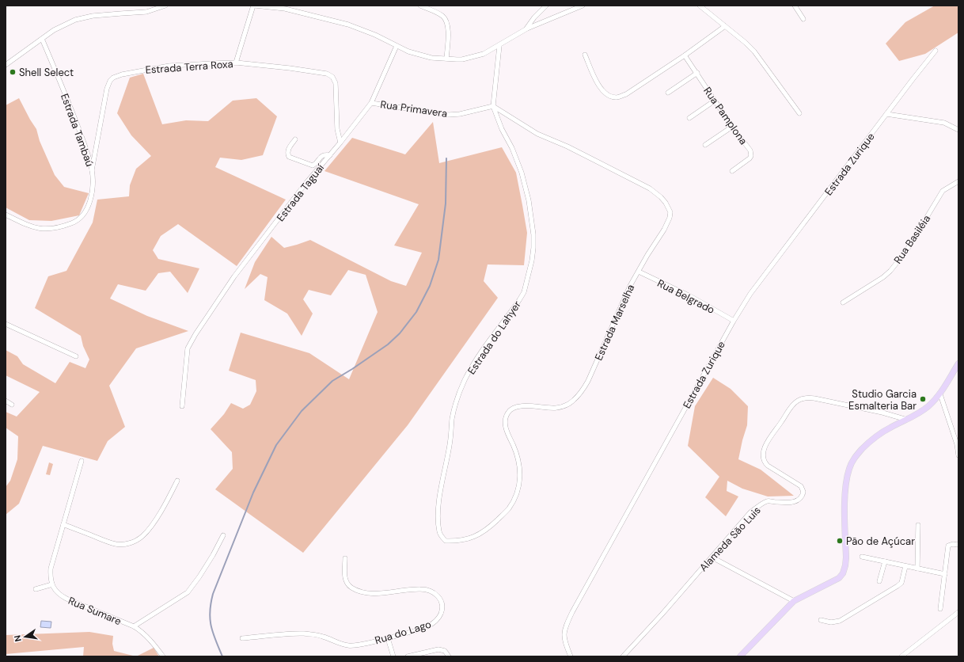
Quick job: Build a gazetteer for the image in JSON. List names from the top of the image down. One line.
{"streets":{"street":["Estrada Terra Roxa","Rua Primavera","Rua Pamplona","Estrada Tambaú","Estrada Zurique","Estrada Taguaí","Rua Basiléia","Rua Belgrado","Estrada Marselha","Estrada do Lahyer","Alameda São Luis","Rua Sumare","Rua do Lago"]},"crossings":[["Estrada Terra Roxa","Estrada Tambaú"],["Estrada Terra Roxa","Estrada Taguaí"],["Rua Primavera","Estrada Taguaí"],["Rua Primavera","Estrada Marselha"],["Rua Primavera","Estrada do Lahyer"],["Estrada Zurique","Rua Belgrado"],["Rua Belgrado","Estrada Marselha"],["Estrada Marselha","Estrada do Lahyer"]],"places":["Shell Select","Studio Garcia Esmalteria Bar","Pão de Açúcar"],"north":"left"}
